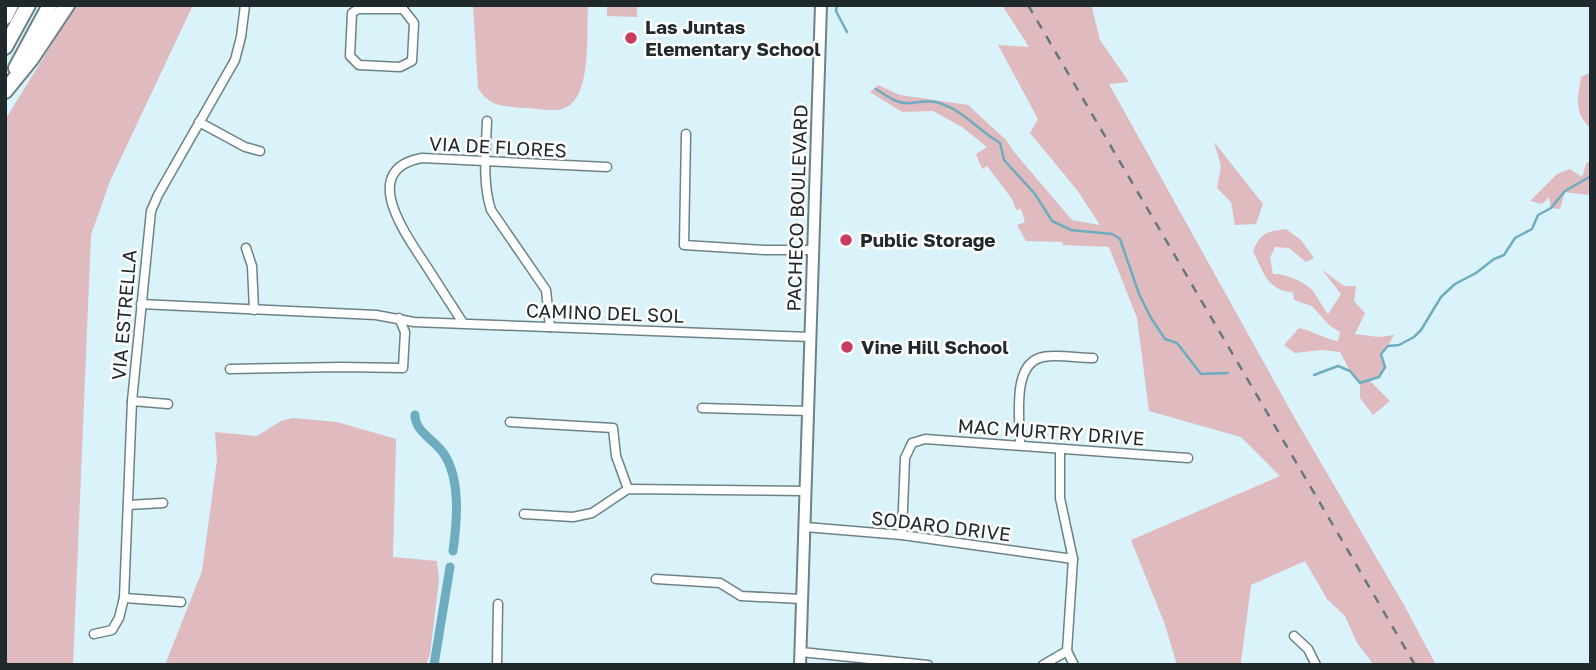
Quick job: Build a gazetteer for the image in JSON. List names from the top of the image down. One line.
{"streets":{"main road":["PACHECO BOULEVARD"],"street":["VIA DE FLORES","CAMINO DEL SOL","VIA ESTRELLA","MAC MURTRY DRIVE","SODARO DRIVE"]},"crossings":[["VIA DE FLORES","CAMINO DEL SOL"],["PACHECO BOULEVARD","CAMINO DEL SOL"],["PACHECO BOULEVARD","SODARO DRIVE"],["CAMINO DEL SOL","VIA ESTRELLA"],["MAC MURTRY DRIVE","SODARO DRIVE"]],"places":["Las Juntas Elementary School","Public Storage","Vine Hill School"]}
